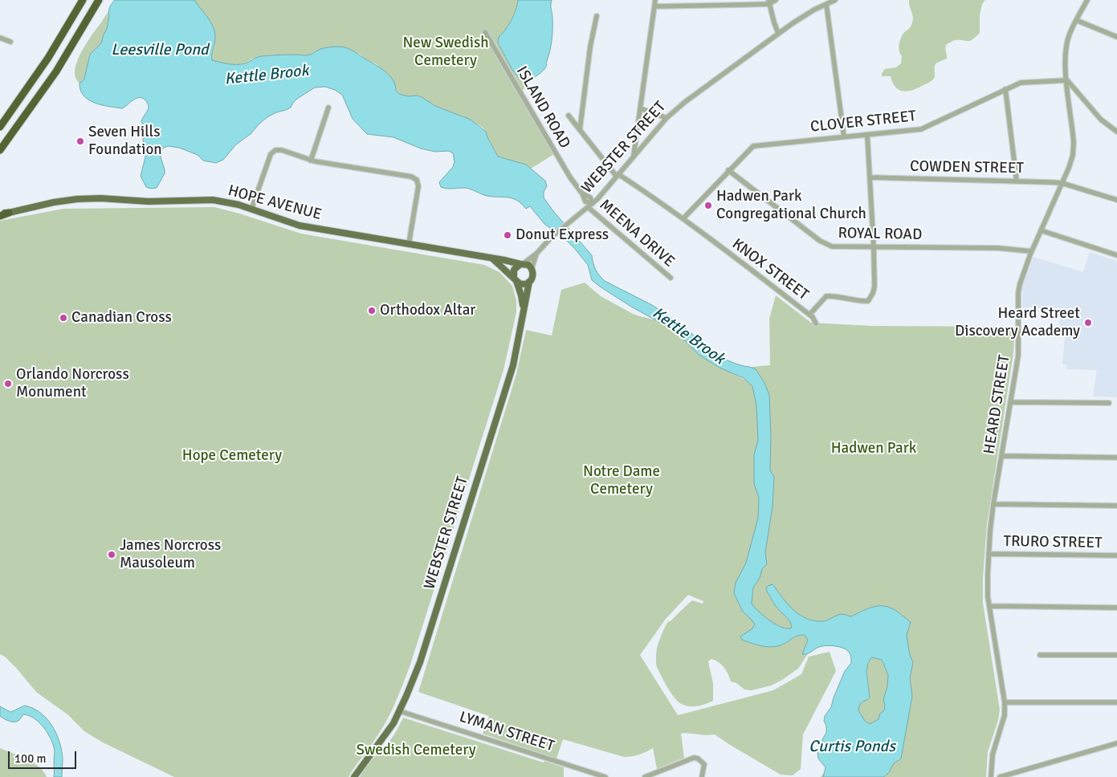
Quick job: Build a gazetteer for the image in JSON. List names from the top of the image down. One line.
{"streets":{"main road":["WEBSTER STREET","HOPE AVENUE"],"street":["ISLAND ROAD","CLOVER STREET","COWDEN STREET","MEENA DRIVE","ROYAL ROAD","KNOX STREET","HEARD STREET","TRURO STREET","LYMAN STREET"]},"crossings":[["ISLAND ROAD","WEBSTER STREET"],["ISLAND ROAD","MEENA DRIVE"],["CLOVER STREET","ROYAL ROAD"],["CLOVER STREET","KNOX STREET"],["CLOVER STREET","HEARD STREET"],["WEBSTER STREET","HOPE AVENUE"],["WEBSTER STREET","MEENA DRIVE"],["WEBSTER STREET","KNOX STREET"],["WEBSTER STREET","LYMAN STREET"],["COWDEN STREET","HEARD STREET"],["ROYAL ROAD","KNOX STREET"],["ROYAL ROAD","HEARD STREET"],["HEARD STREET","TRURO STREET"]],"water":["Leesville Pond","Kettle Brook","Curtis Ponds"],"parks":["New Swedish Cemetery","Hadwen Park","Hope Cemetery","Notre Dame Cemetery","Swedish Cemetery"],"places":["Seven Hills Foundation","Hadwen Park Congregational Church","Donut Express","Orthodox Altar","Canadian Cross","Heard Street Discovery Academy","Orlando Norcross Monument","James Norcross Mausoleum"],"scale_bar":"100 m"}
